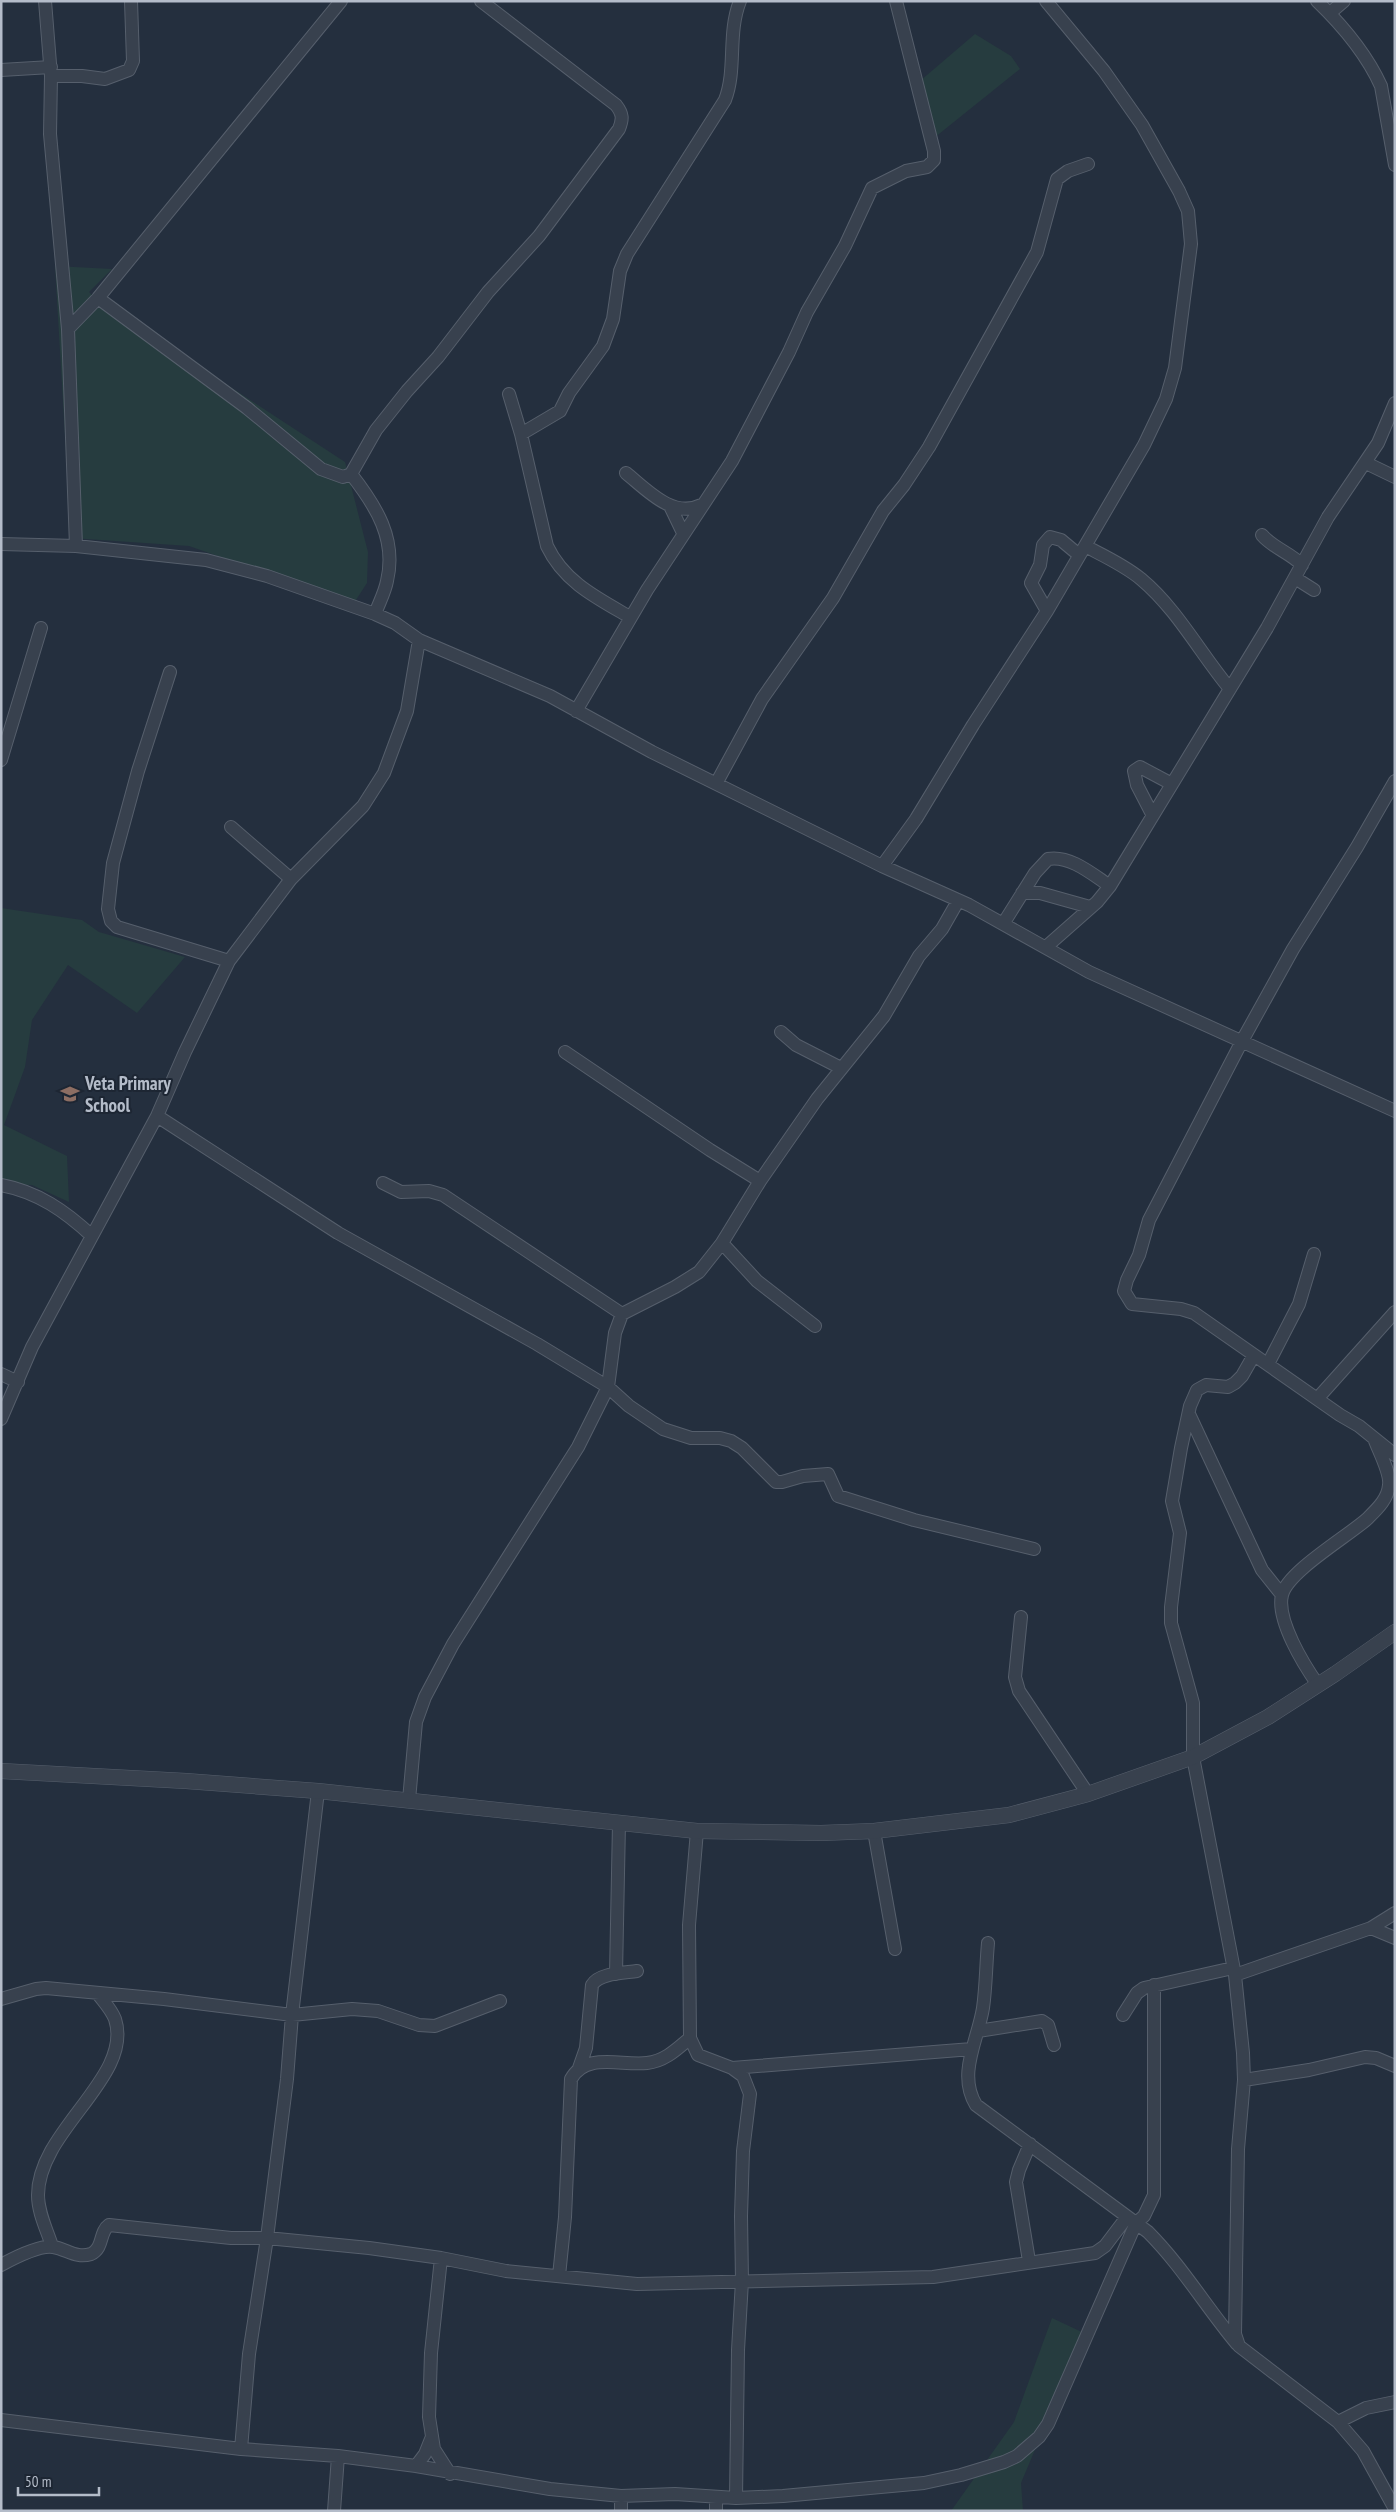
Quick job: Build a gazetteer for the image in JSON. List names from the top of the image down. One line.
{"places":{"school or university":["Veta Primary School"]},"scale_bar":"50 m"}
